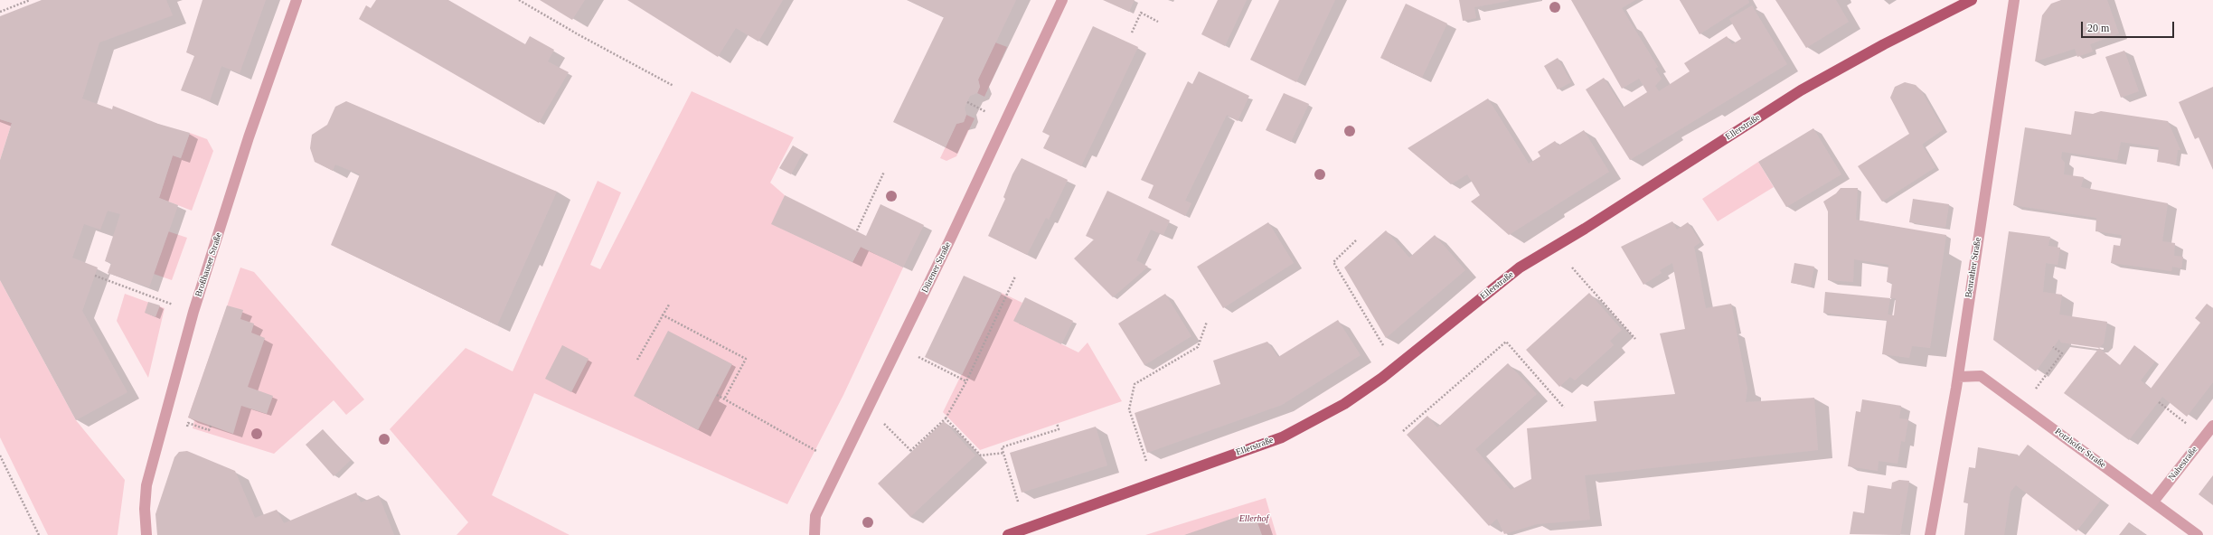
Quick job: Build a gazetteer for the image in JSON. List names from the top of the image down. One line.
{"streets":{"main road":["Ellerstraße"],"street":["Broßhauser Straße","Dürener Straße","Benrather Straße","Potzhofer Straße","Nahestraße"]},"crossings":[["Benrather Straße","Potzhofer Straße"],["Potzhofer Straße","Nahestraße"]],"parks":["Ellerhof"],"scale_bar":"20 m"}
